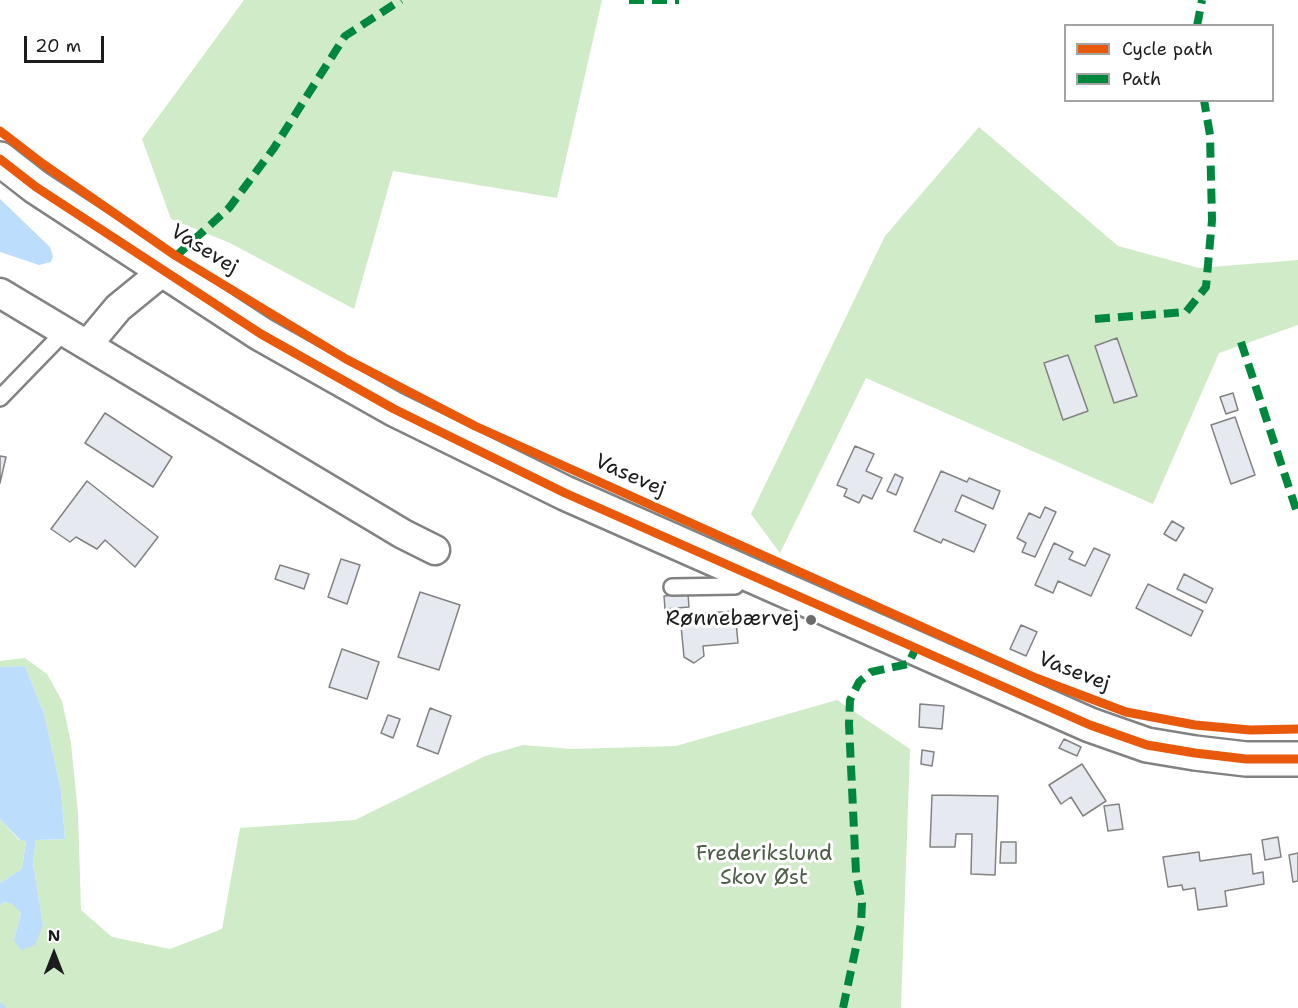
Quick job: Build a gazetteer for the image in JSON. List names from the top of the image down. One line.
{"streets":{"street":["Vasevej"]},"parks":["Frederikslund Skov Øst"],"places":["Rønnebærvej"],"legend":["Cycle path","Path"],"scale_bar":"20 m","north":"top"}
